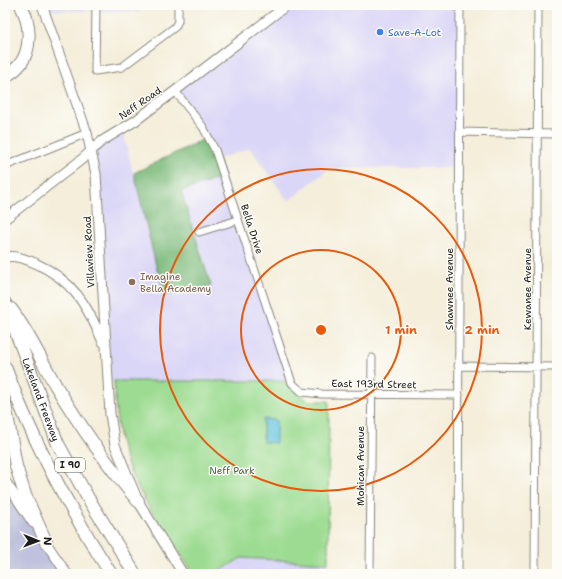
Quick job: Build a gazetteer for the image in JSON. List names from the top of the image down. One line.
{"streets":{"highway":["Lakeland Freeway","I 90"],"street":["Neff Road","Bella Drive","Villaview Road","Shawnee Avenue","Kewanee Avenue","East 193rd Street","Mohican Avenue"]},"crossings":[["Neff Road","Bella Drive"],["Neff Road","Villaview Road"],["Bella Drive","East 193rd Street"],["Shawnee Avenue","East 193rd Street"],["East 193rd Street","Mohican Avenue"]],"parks":["Neff Park"],"places":["Save-A-Lot","Imagine Bella Academy"],"north":"right","rings":["1 min","2 min"]}
